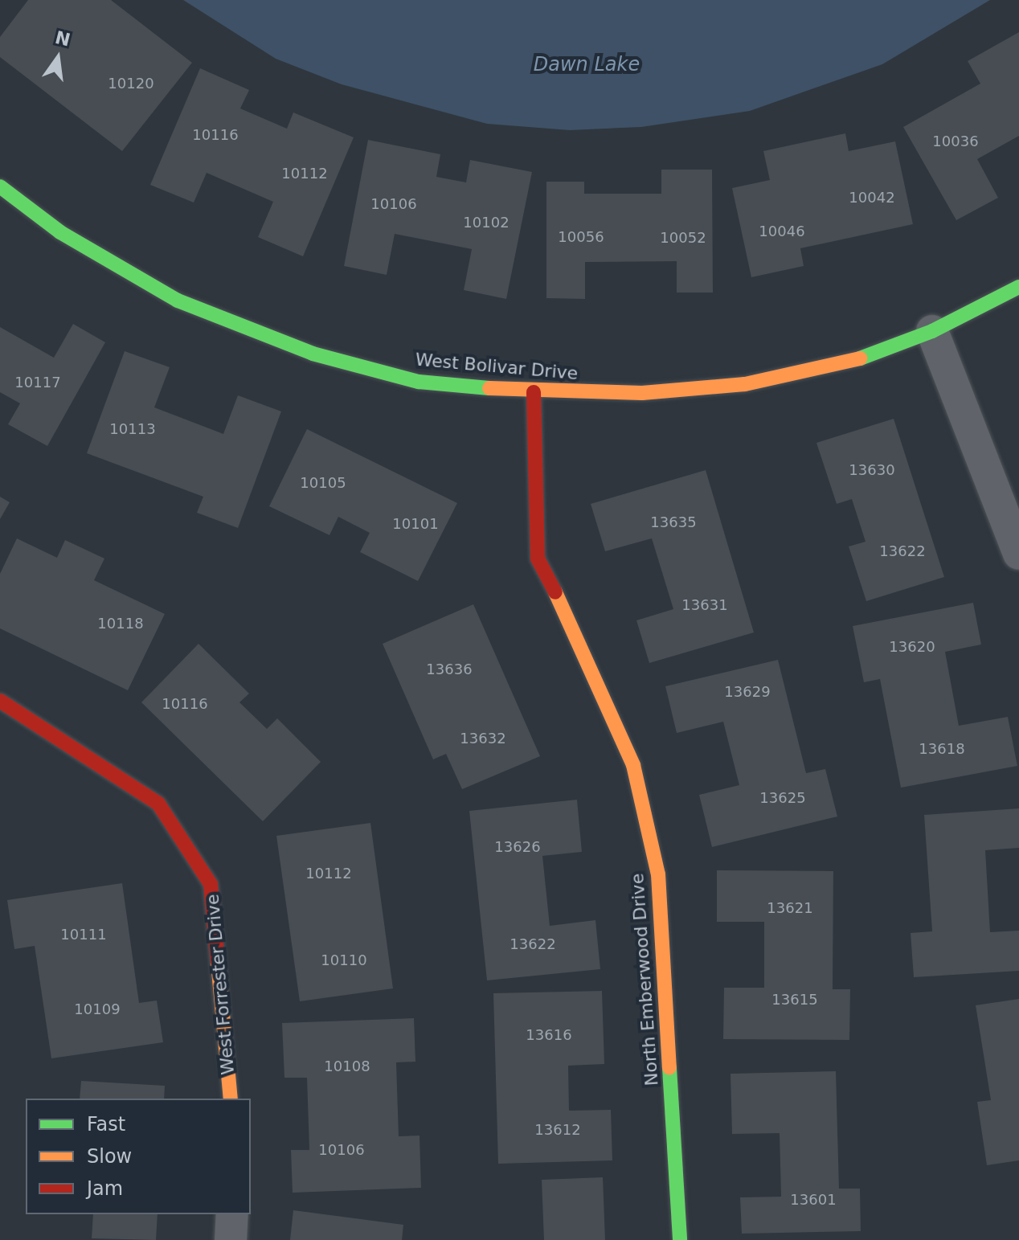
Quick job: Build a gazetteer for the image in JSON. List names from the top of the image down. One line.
{"streets":{"street":["West Bolivar Drive","North Emberwood Drive","West Forrester Drive"]},"crossings":[["West Bolivar Drive","North Emberwood Drive"]],"water":["Dawn Lake"],"house_numbers":["10120","10116","10036","10112","10042","10106","10102","10046","10056","10052","10117","10113","13630","10105","13635","10101","13622","13631","10118","13620","13636","13629","10116","13632","13618","13625","13626","10112","13621","10111","13622","10110","13615","10109","13616","10108","13612","10106","13601"],"legend":["Fast","Slow","Jam"],"north":"top"}
